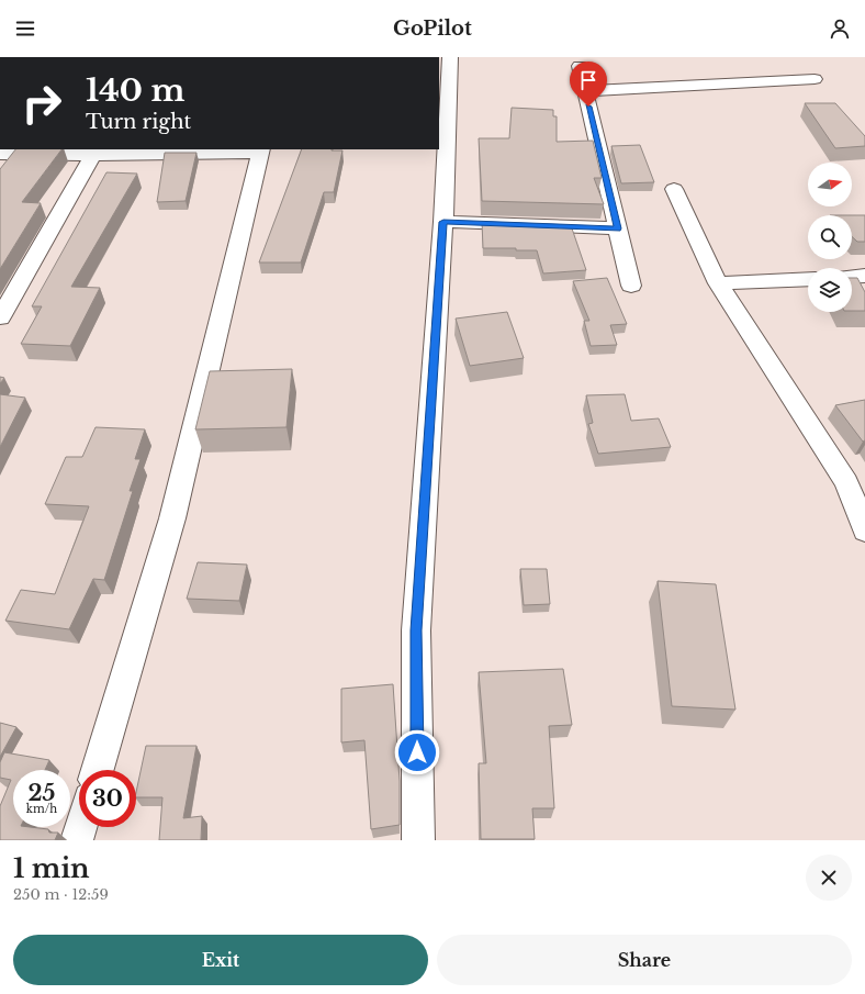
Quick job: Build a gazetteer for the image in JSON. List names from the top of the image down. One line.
{"north":"right","page":{"header":"GoPilot","turn":["140 m","Turn right"],"speed":"25 km/h","limit":"30","heading":["1 min","250 m · 12:59"],"buttons":["Exit","Share"]}}
